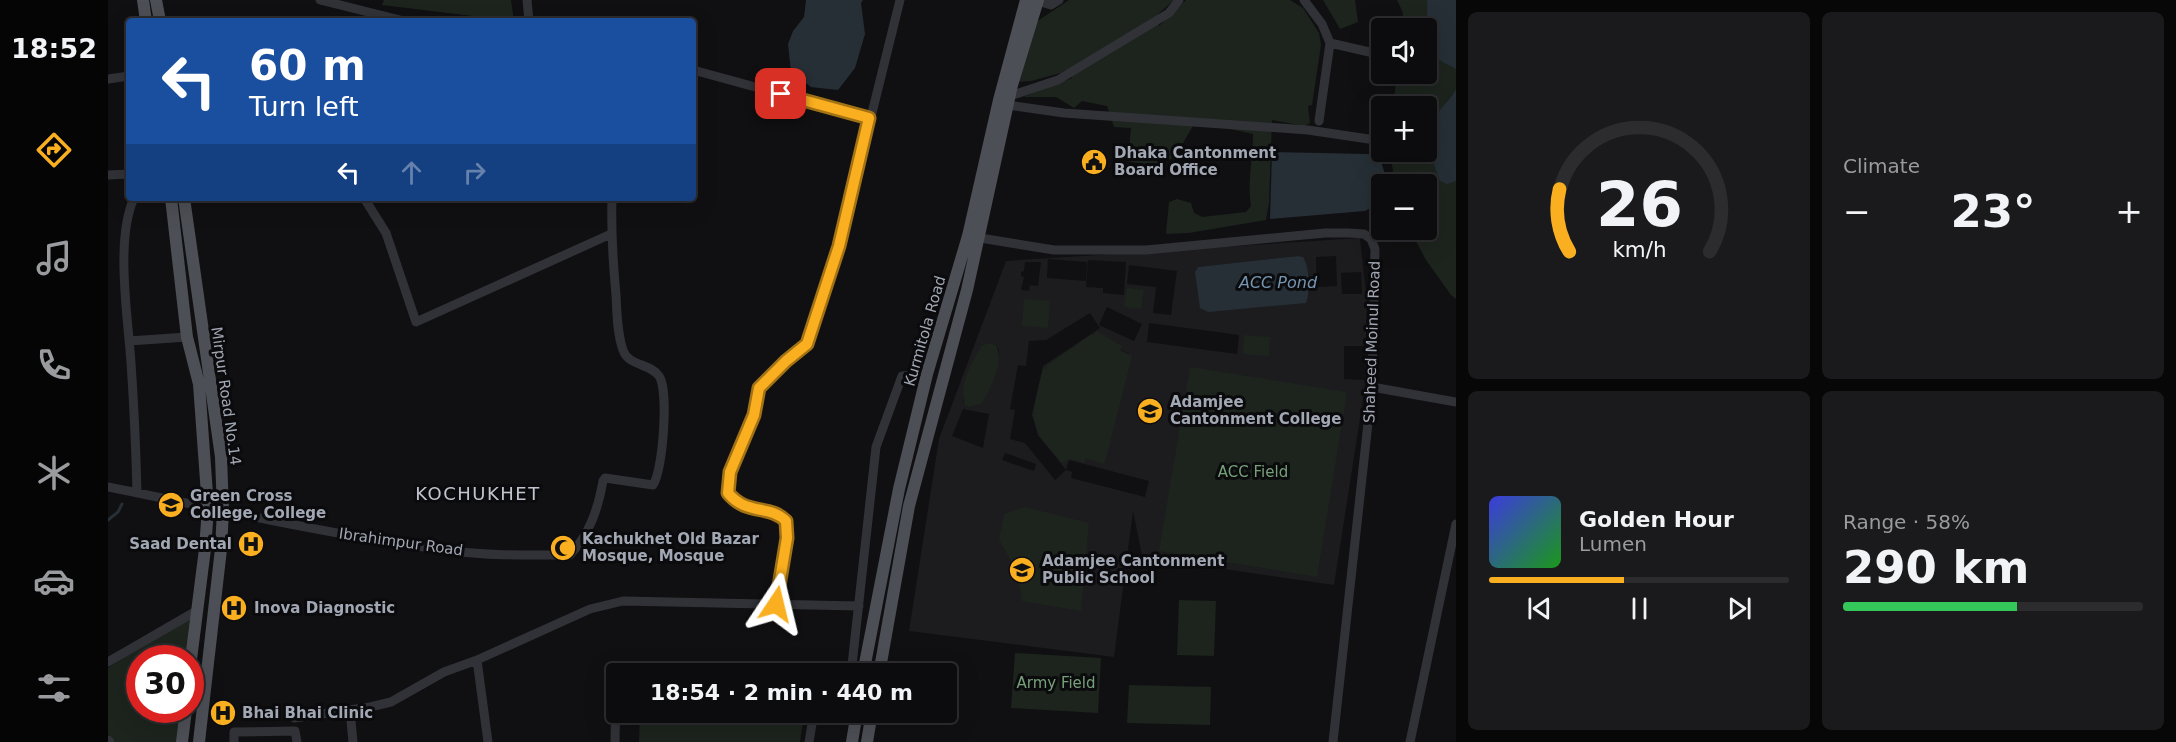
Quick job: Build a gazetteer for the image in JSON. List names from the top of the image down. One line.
{"streets":{"main road":["Kurmitola Road","Mirpur Road No.14"],"street":["Shaheed Moinul Road","Ibrahimpur Road"]},"crossings":[["Kurmitola Road","Shaheed Moinul Road"],["Mirpur Road No.14","Ibrahimpur Road"]],"districts":["KOCHUKHET"],"water":["ACC Pond"],"parks":["ACC Field","Army Field"],"places":{"public building":["Dhaka Cantonment Board Office"],"school or university":["Adamjee Cantonment College","Green Cross College, College","Adamjee Cantonment Public School"],"hospital":["Saad Dental","Inova Diagnostic","Bhai Bhai Clinic"],"mosque":["Kachukhet Old Bazar Mosque, Mosque"]},"page":{"tabs":"18:52","tile":["Climate",["Range · 58%","290 km"]],"map_buttons":["+","−"],"turn":["60 m","Turn left"],"heat":["−","23°","+"],"song":["Golden Hour","Lumen"],"limit":"30","trip":"18:54 · 2 min · 440 m","gauge":["26","km/h"]}}
